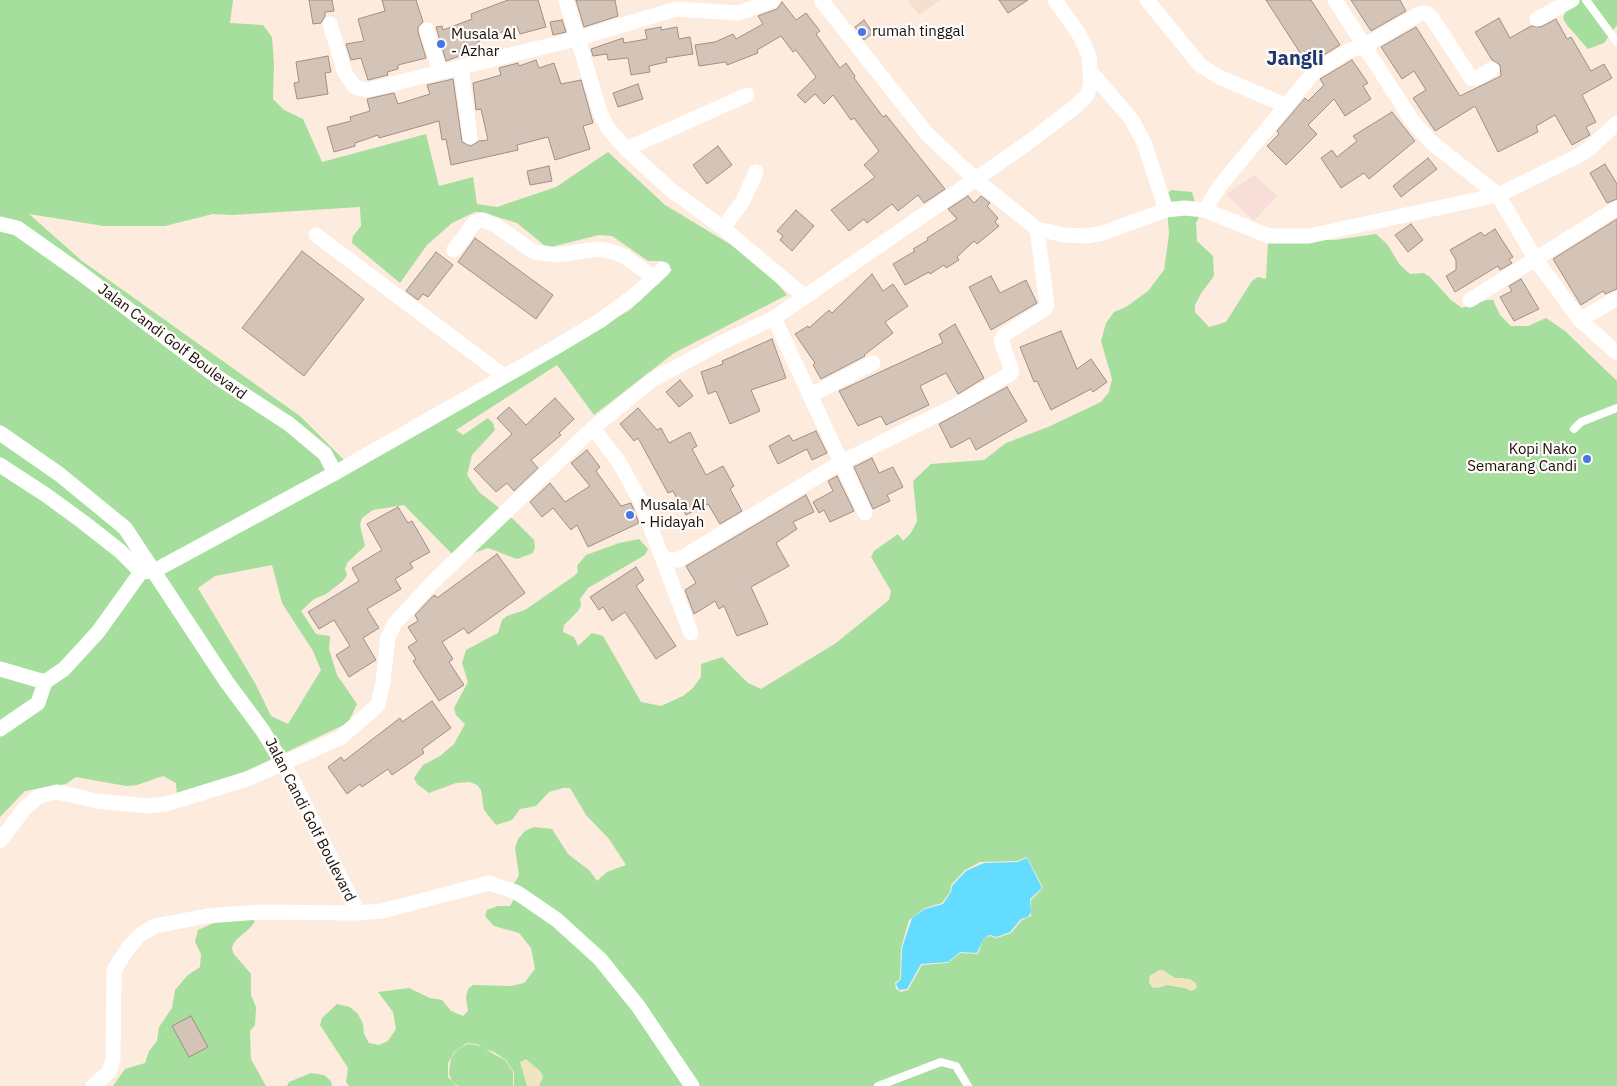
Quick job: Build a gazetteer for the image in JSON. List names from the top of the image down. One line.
{"streets":{"street":["Jalan Candi Golf Boulevard"]},"districts":["Jangli"],"places":["rumah tinggal","Musala Al - Azhar","Kopi Nako Semarang Candi","Musala Al - Hidayah"]}
